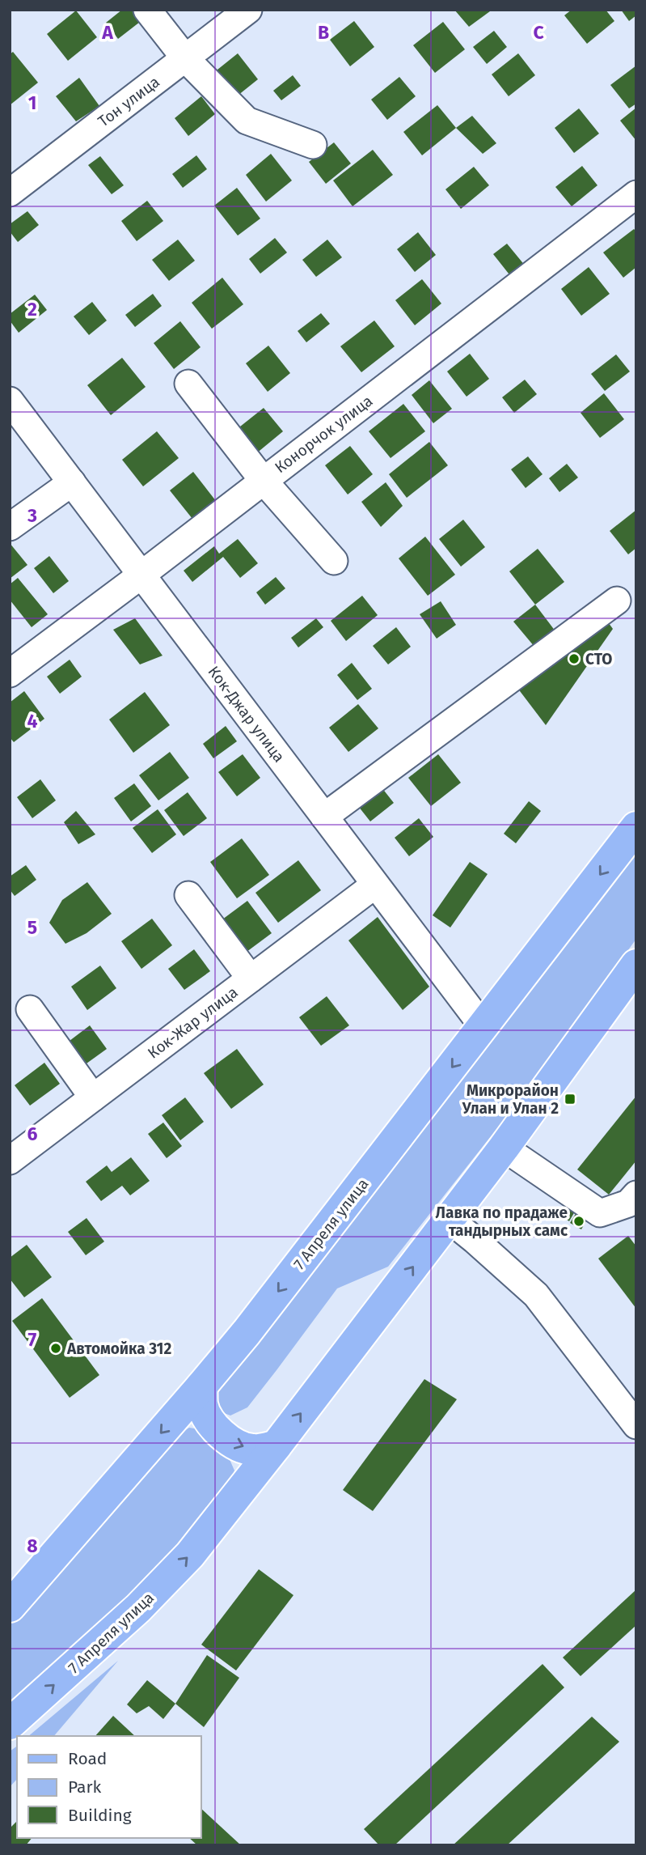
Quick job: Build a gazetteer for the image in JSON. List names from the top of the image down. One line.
{"streets":{"main road":["7 Апреля улица"],"street":["Тон улица","Конорчок улица","Кок-Джар улица","Кок-Жар улица"]},"crossings":[["Конорчок улица","Кок-Джар улица"],["Кок-Джар улица","Кок-Жар улица"],["Кок-Джар улица","7 Апреля улица"]],"places":{"other":["СТО","Лавка по прадаже тандырных самс","Автомойка 312"],"transit":["Микрорайон Улан и Улан 2"]},"legend":["Road","Park","Building"],"grid":{"columns":["A","B","C"],"rows":["1","2","3","4","5","6","7","8"]}}
